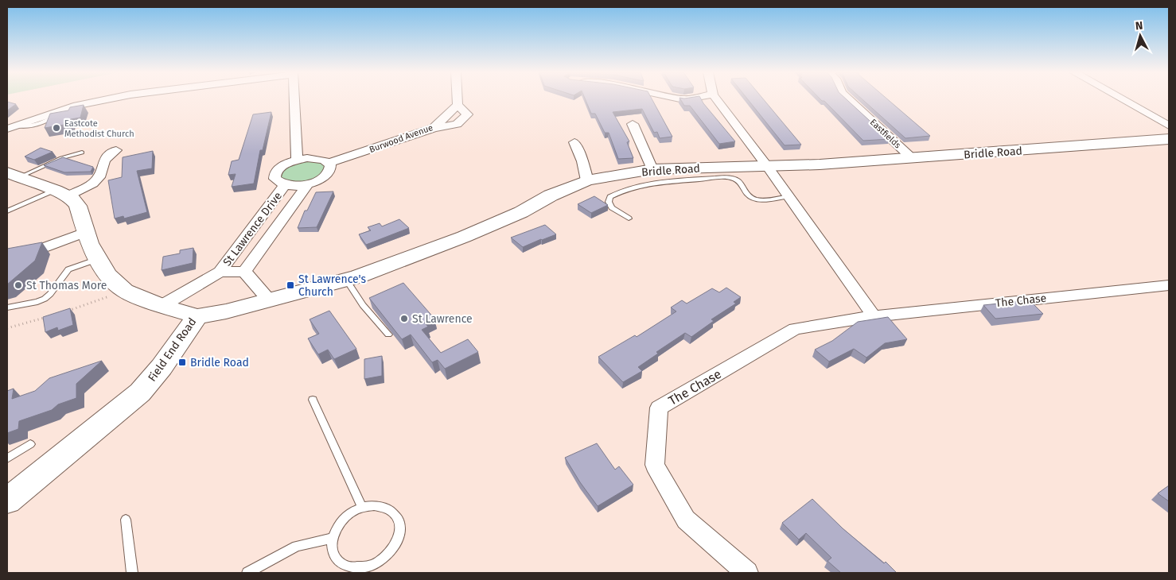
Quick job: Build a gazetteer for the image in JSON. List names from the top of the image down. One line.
{"streets":{"street":["Eastfields","Burwood Avenue","Bridle Road","St Lawrence Drive","The Chase","Field End Road"]},"crossings":[["Eastfields","Bridle Road"],["Bridle Road","St Lawrence Drive"],["Bridle Road","Field End Road"],["St Lawrence Drive","Field End Road"]],"places":{"other":["Eastcote Methodist Church","St Thomas More","St Lawrence"],"transit":["St Lawrence's Church","Bridle Road"]},"north":"top"}
